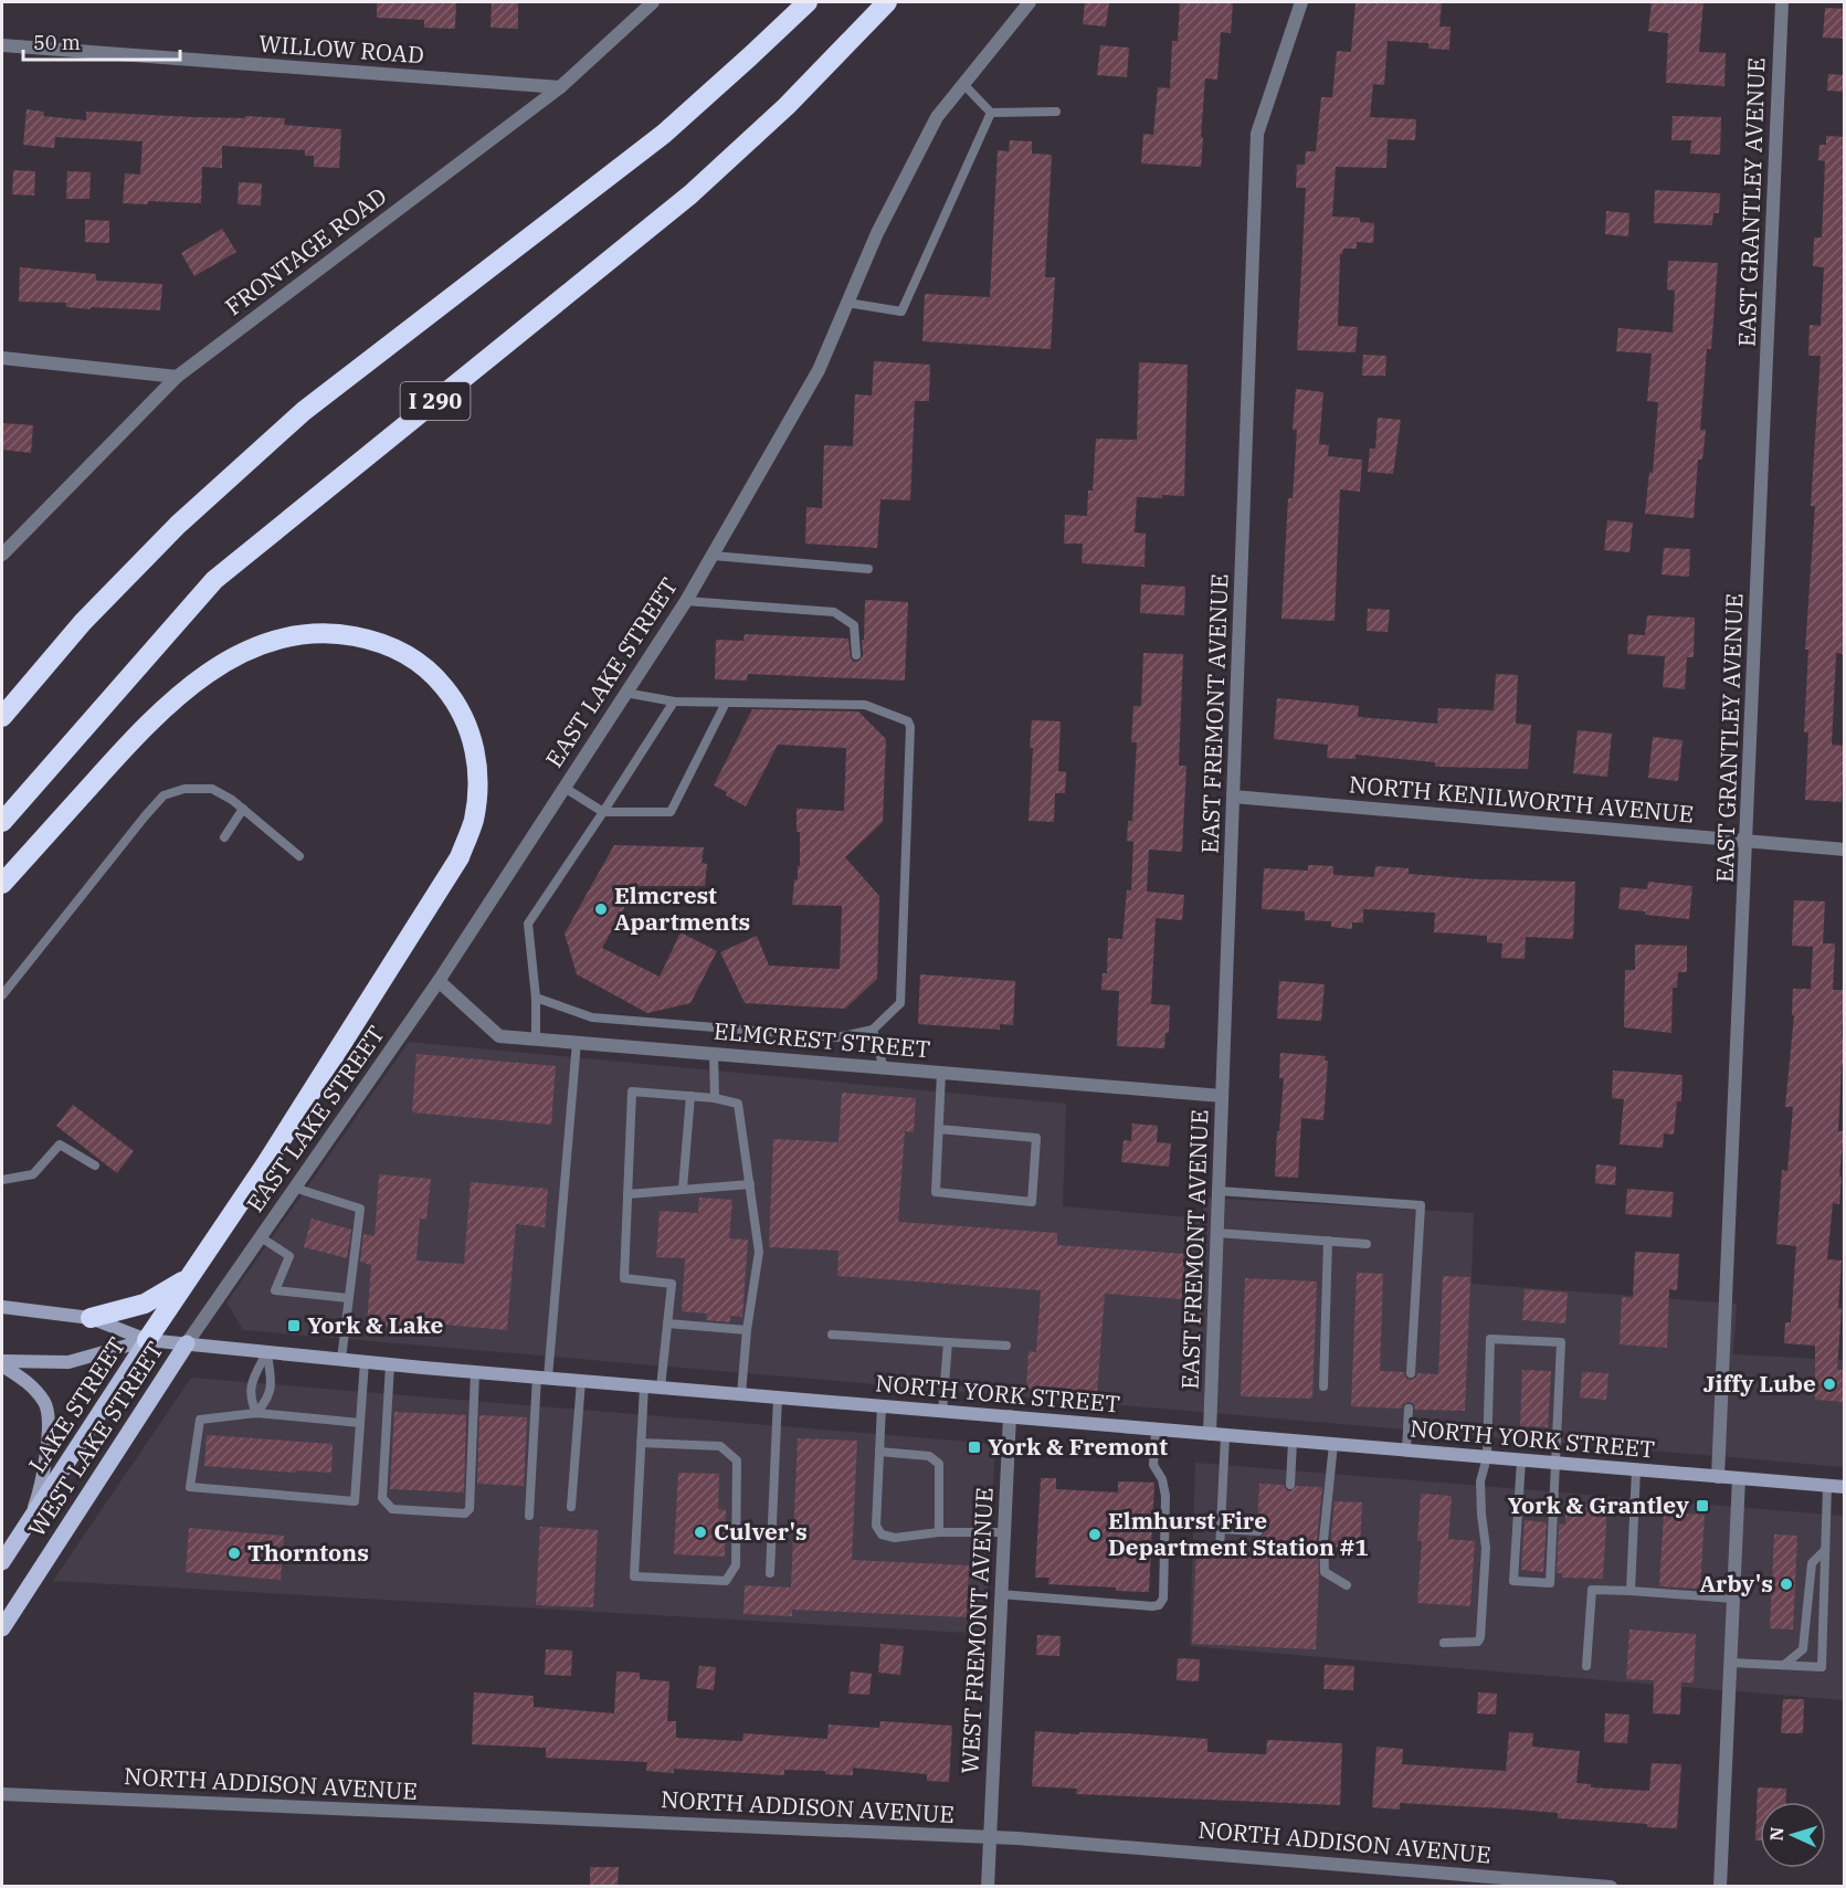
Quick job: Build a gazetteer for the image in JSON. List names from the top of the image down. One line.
{"streets":{"highway":["I 290"],"main road":["NORTH YORK STREET","LAKE STREET","WEST LAKE STREET"],"street":["WILLOW ROAD","EAST GRANTLEY AVENUE","FRONTAGE ROAD","EAST LAKE STREET","EAST FREMONT AVENUE","NORTH KENILWORTH AVENUE","ELMCREST STREET","WEST FREMONT AVENUE","NORTH ADDISON AVENUE"]},"crossings":[["WILLOW ROAD","FRONTAGE ROAD"],["EAST GRANTLEY AVENUE","NORTH KENILWORTH AVENUE"],["EAST GRANTLEY AVENUE","NORTH YORK STREET"],["EAST LAKE STREET","ELMCREST STREET"],["EAST LAKE STREET","NORTH YORK STREET"],["EAST LAKE STREET","WEST LAKE STREET"],["EAST FREMONT AVENUE","NORTH KENILWORTH AVENUE"],["EAST FREMONT AVENUE","ELMCREST STREET"],["EAST FREMONT AVENUE","NORTH YORK STREET"],["NORTH YORK STREET","LAKE STREET"],["NORTH YORK STREET","WEST LAKE STREET"],["NORTH YORK STREET","WEST FREMONT AVENUE"],["WEST FREMONT AVENUE","NORTH ADDISON AVENUE"]],"places":{"other":["Elmcrest Apartments","Jiffy Lube","Culver's","Elmhurst Fire Department Station #1","Thorntons","Arby's"],"transit":["York & Lake","York & Fremont","York & Grantley"]},"scale_bar":"50 m","north":"left"}
